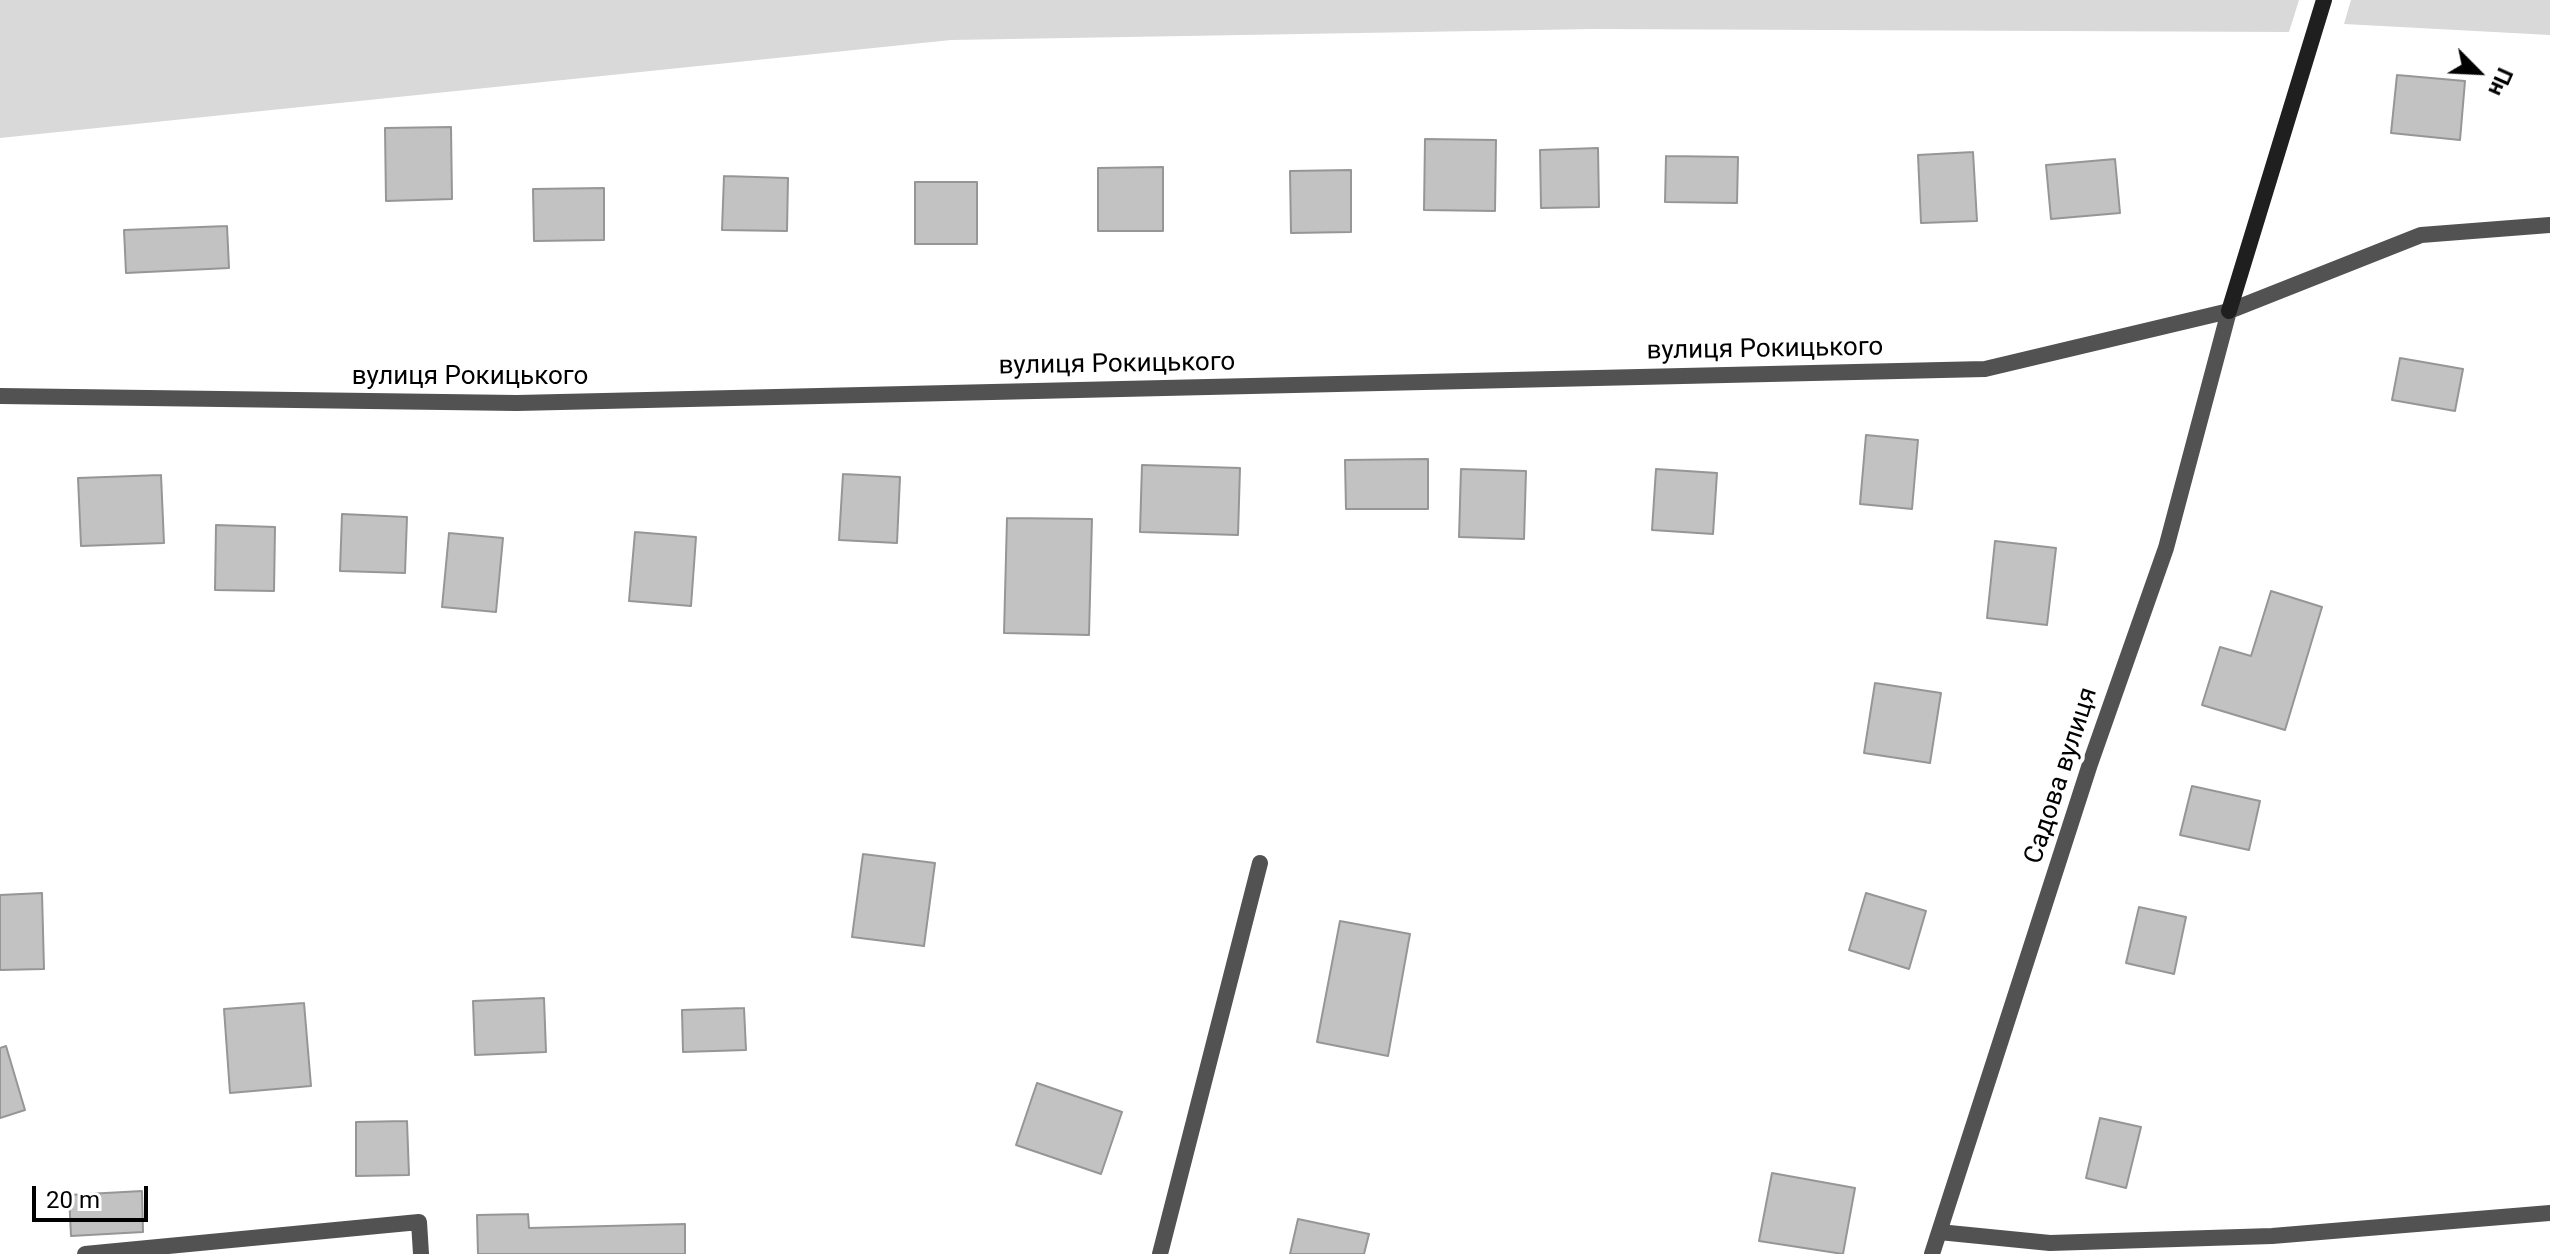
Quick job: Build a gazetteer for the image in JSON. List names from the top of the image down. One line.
{"streets":{"street":["вулиця Рокицького","Садова вулиця"]},"crossings":[["вулиця Рокицького","Садова вулиця"]],"scale_bar":"20 m","north":"bottom right"}
